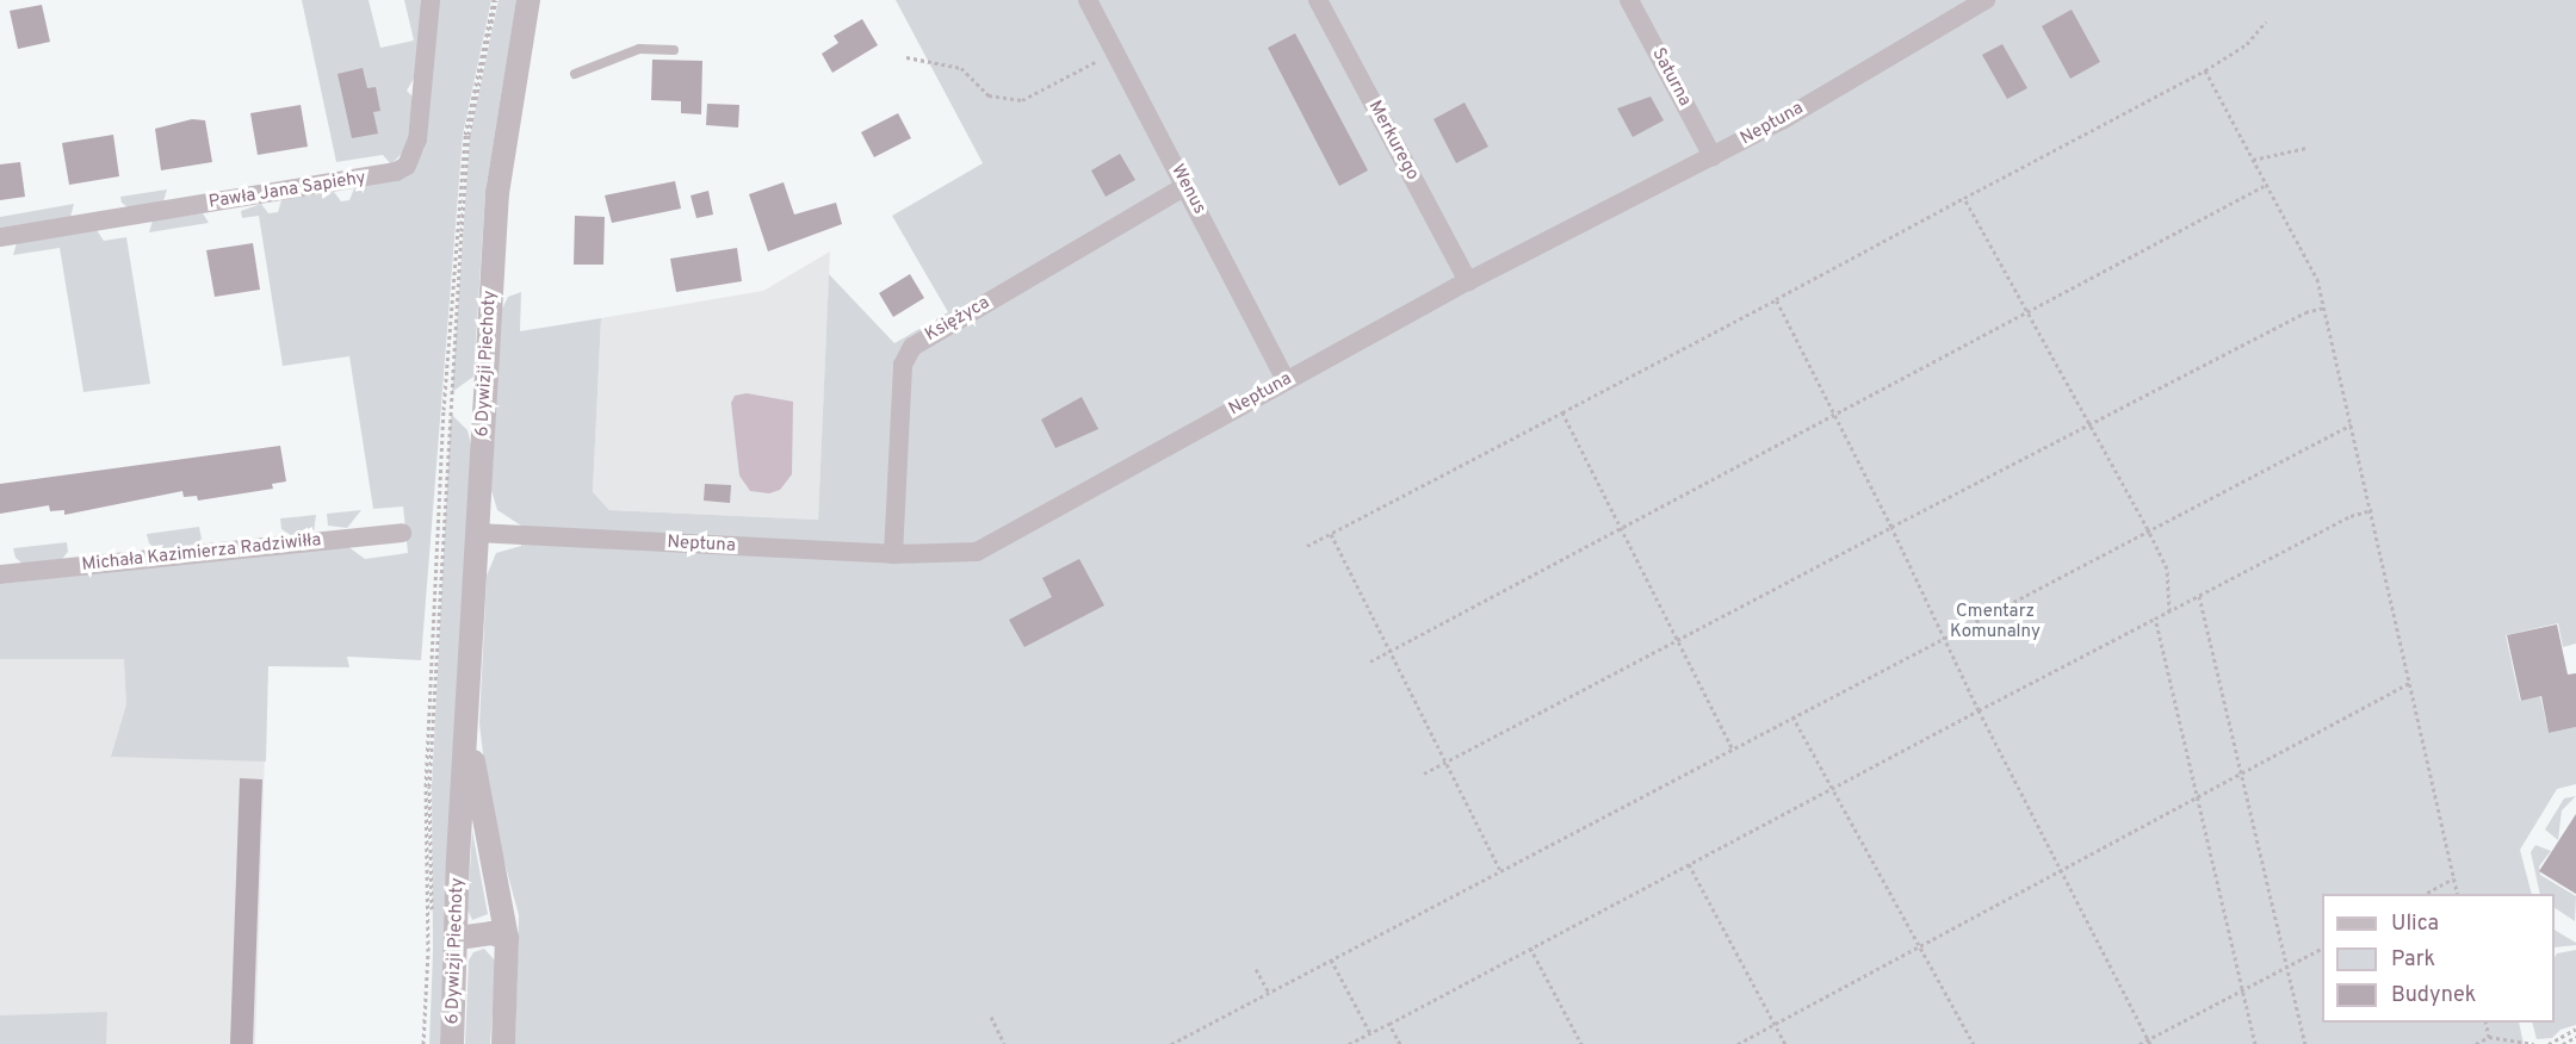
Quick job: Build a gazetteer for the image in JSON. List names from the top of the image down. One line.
{"streets":{"street":["Saturna","Neptuna","Merkurego","Wenus","Pawła Jana Sapiehy","Księżyca","6 Dywizji Piechoty","Michała Kazimierza Radziwiłła"]},"crossings":[["Saturna","Neptuna"],["Neptuna","Merkurego"],["Neptuna","Wenus"],["Neptuna","Księżyca"],["Neptuna","6 Dywizji Piechoty"],["Wenus","Księżyca"]],"parks":["Cmentarz Komunalny"],"legend":["Ulica","Park","Budynek"]}
